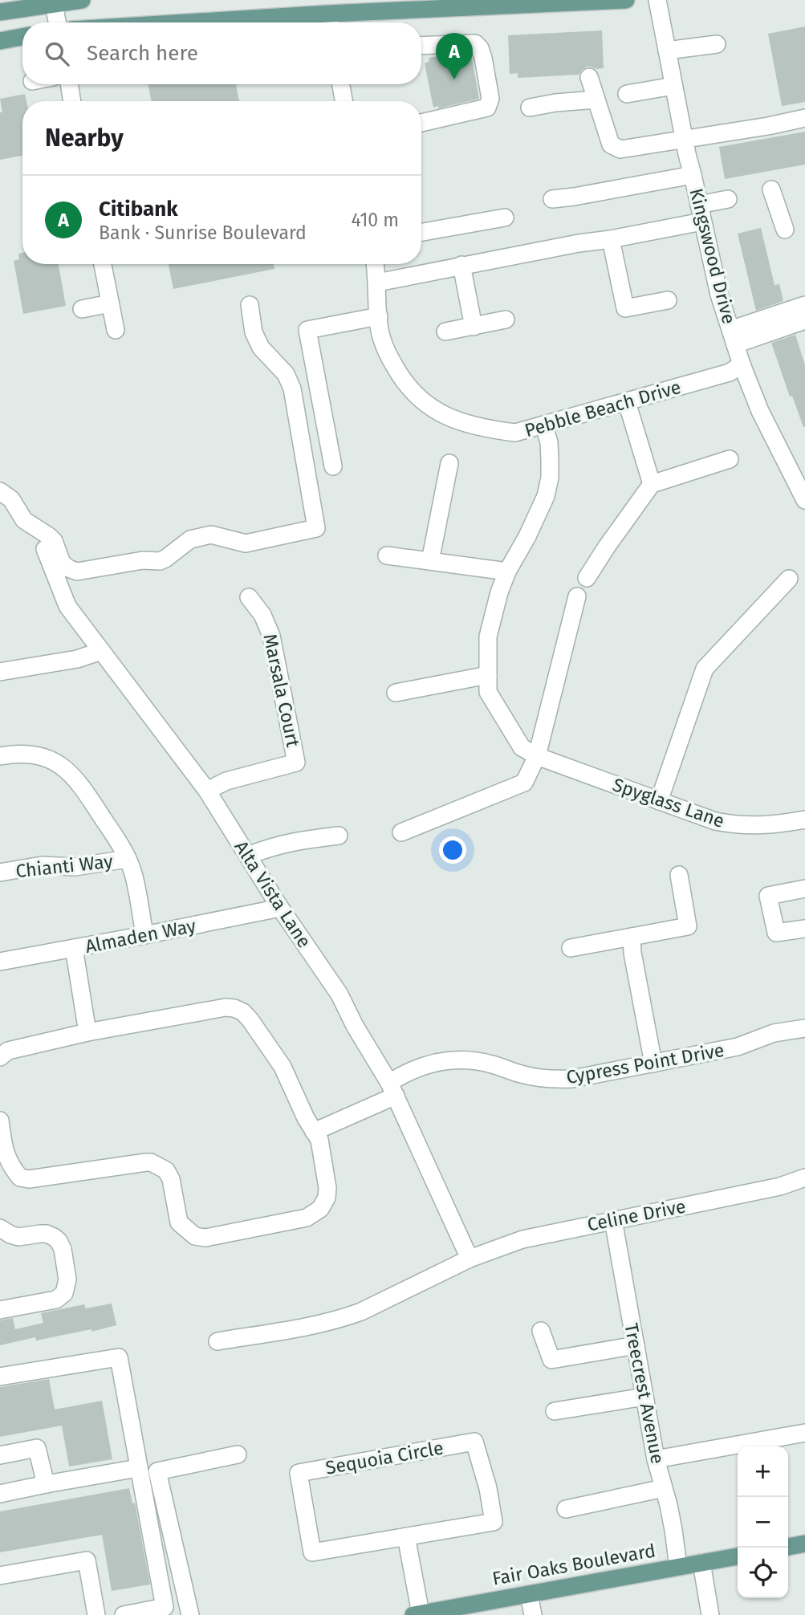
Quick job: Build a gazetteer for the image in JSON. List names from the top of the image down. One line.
{"streets":{"main road":["Fair Oaks Boulevard"],"street":["Kingswood Drive","Pebble Beach Drive","Marsala Court","Spyglass Lane","Chianti Way","Alta Vista Lane","Almaden Way","Cypress Point Drive","Celine Drive","Treecrest Avenue","Sequoia Circle"]},"crossings":[["Kingswood Drive","Pebble Beach Drive"],["Pebble Beach Drive","Spyglass Lane"],["Marsala Court","Alta Vista Lane"],["Alta Vista Lane","Almaden Way"],["Alta Vista Lane","Cypress Point Drive"],["Alta Vista Lane","Celine Drive"],["Celine Drive","Treecrest Avenue"],["Treecrest Avenue","Fair Oaks Boulevard"]],"page":{"search":"Search here","pins":"A","heading":"Nearby","list":[{"mark":"A","name":"Citibank","note":"Bank · Sunrise Boulevard","value":"410 m"}],"map_buttons":["+","−"]}}
